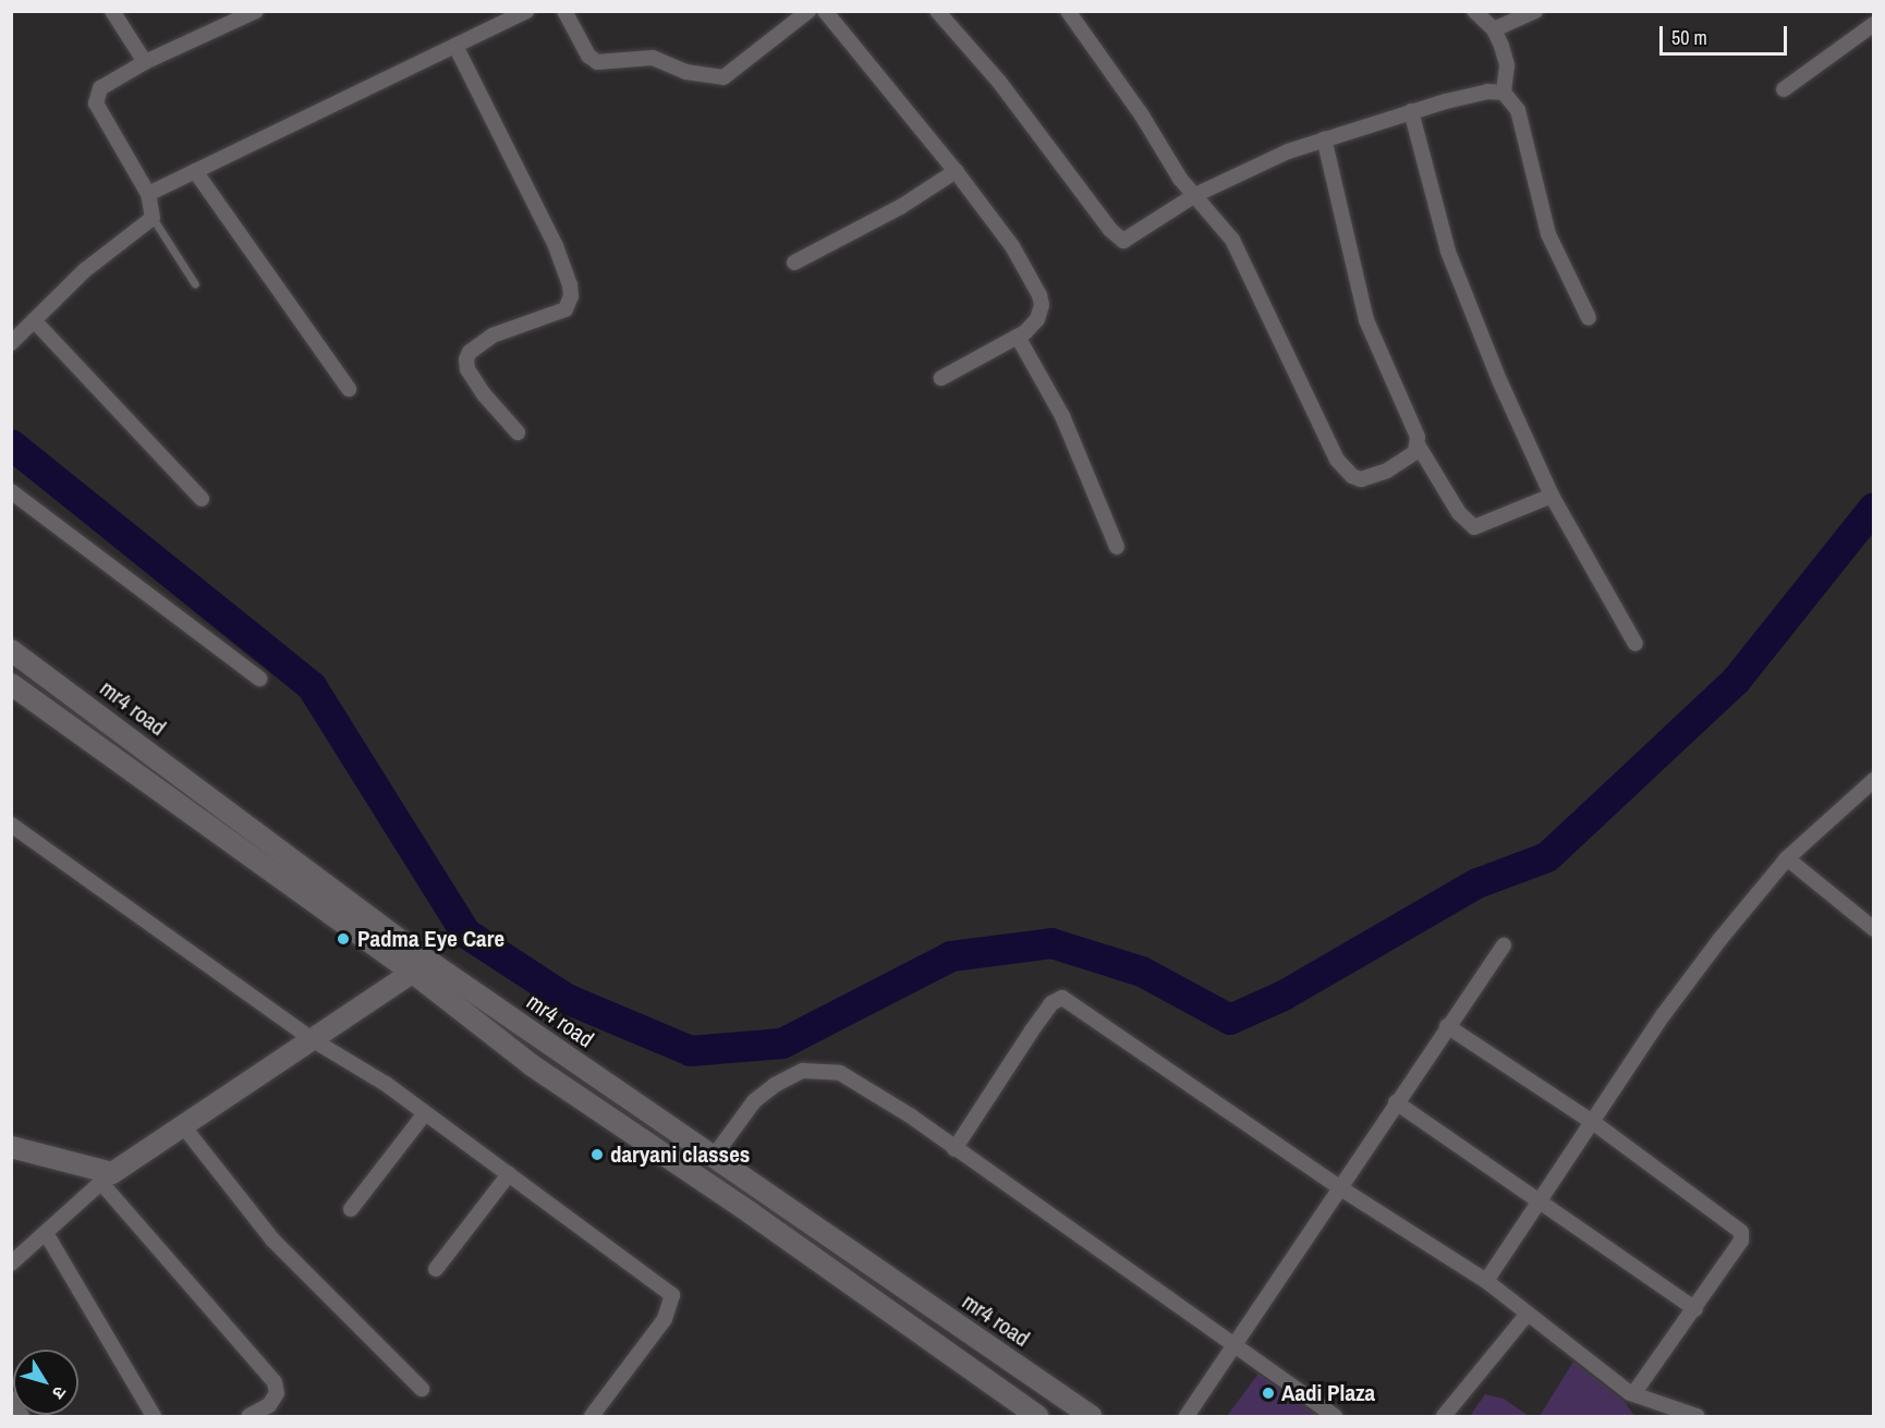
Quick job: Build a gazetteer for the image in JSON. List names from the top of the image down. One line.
{"streets":{"street":["mr4 road"]},"places":["Padma Eye Care","daryani classes","Aadi Plaza"],"scale_bar":"50 m","north":"bottom right"}
